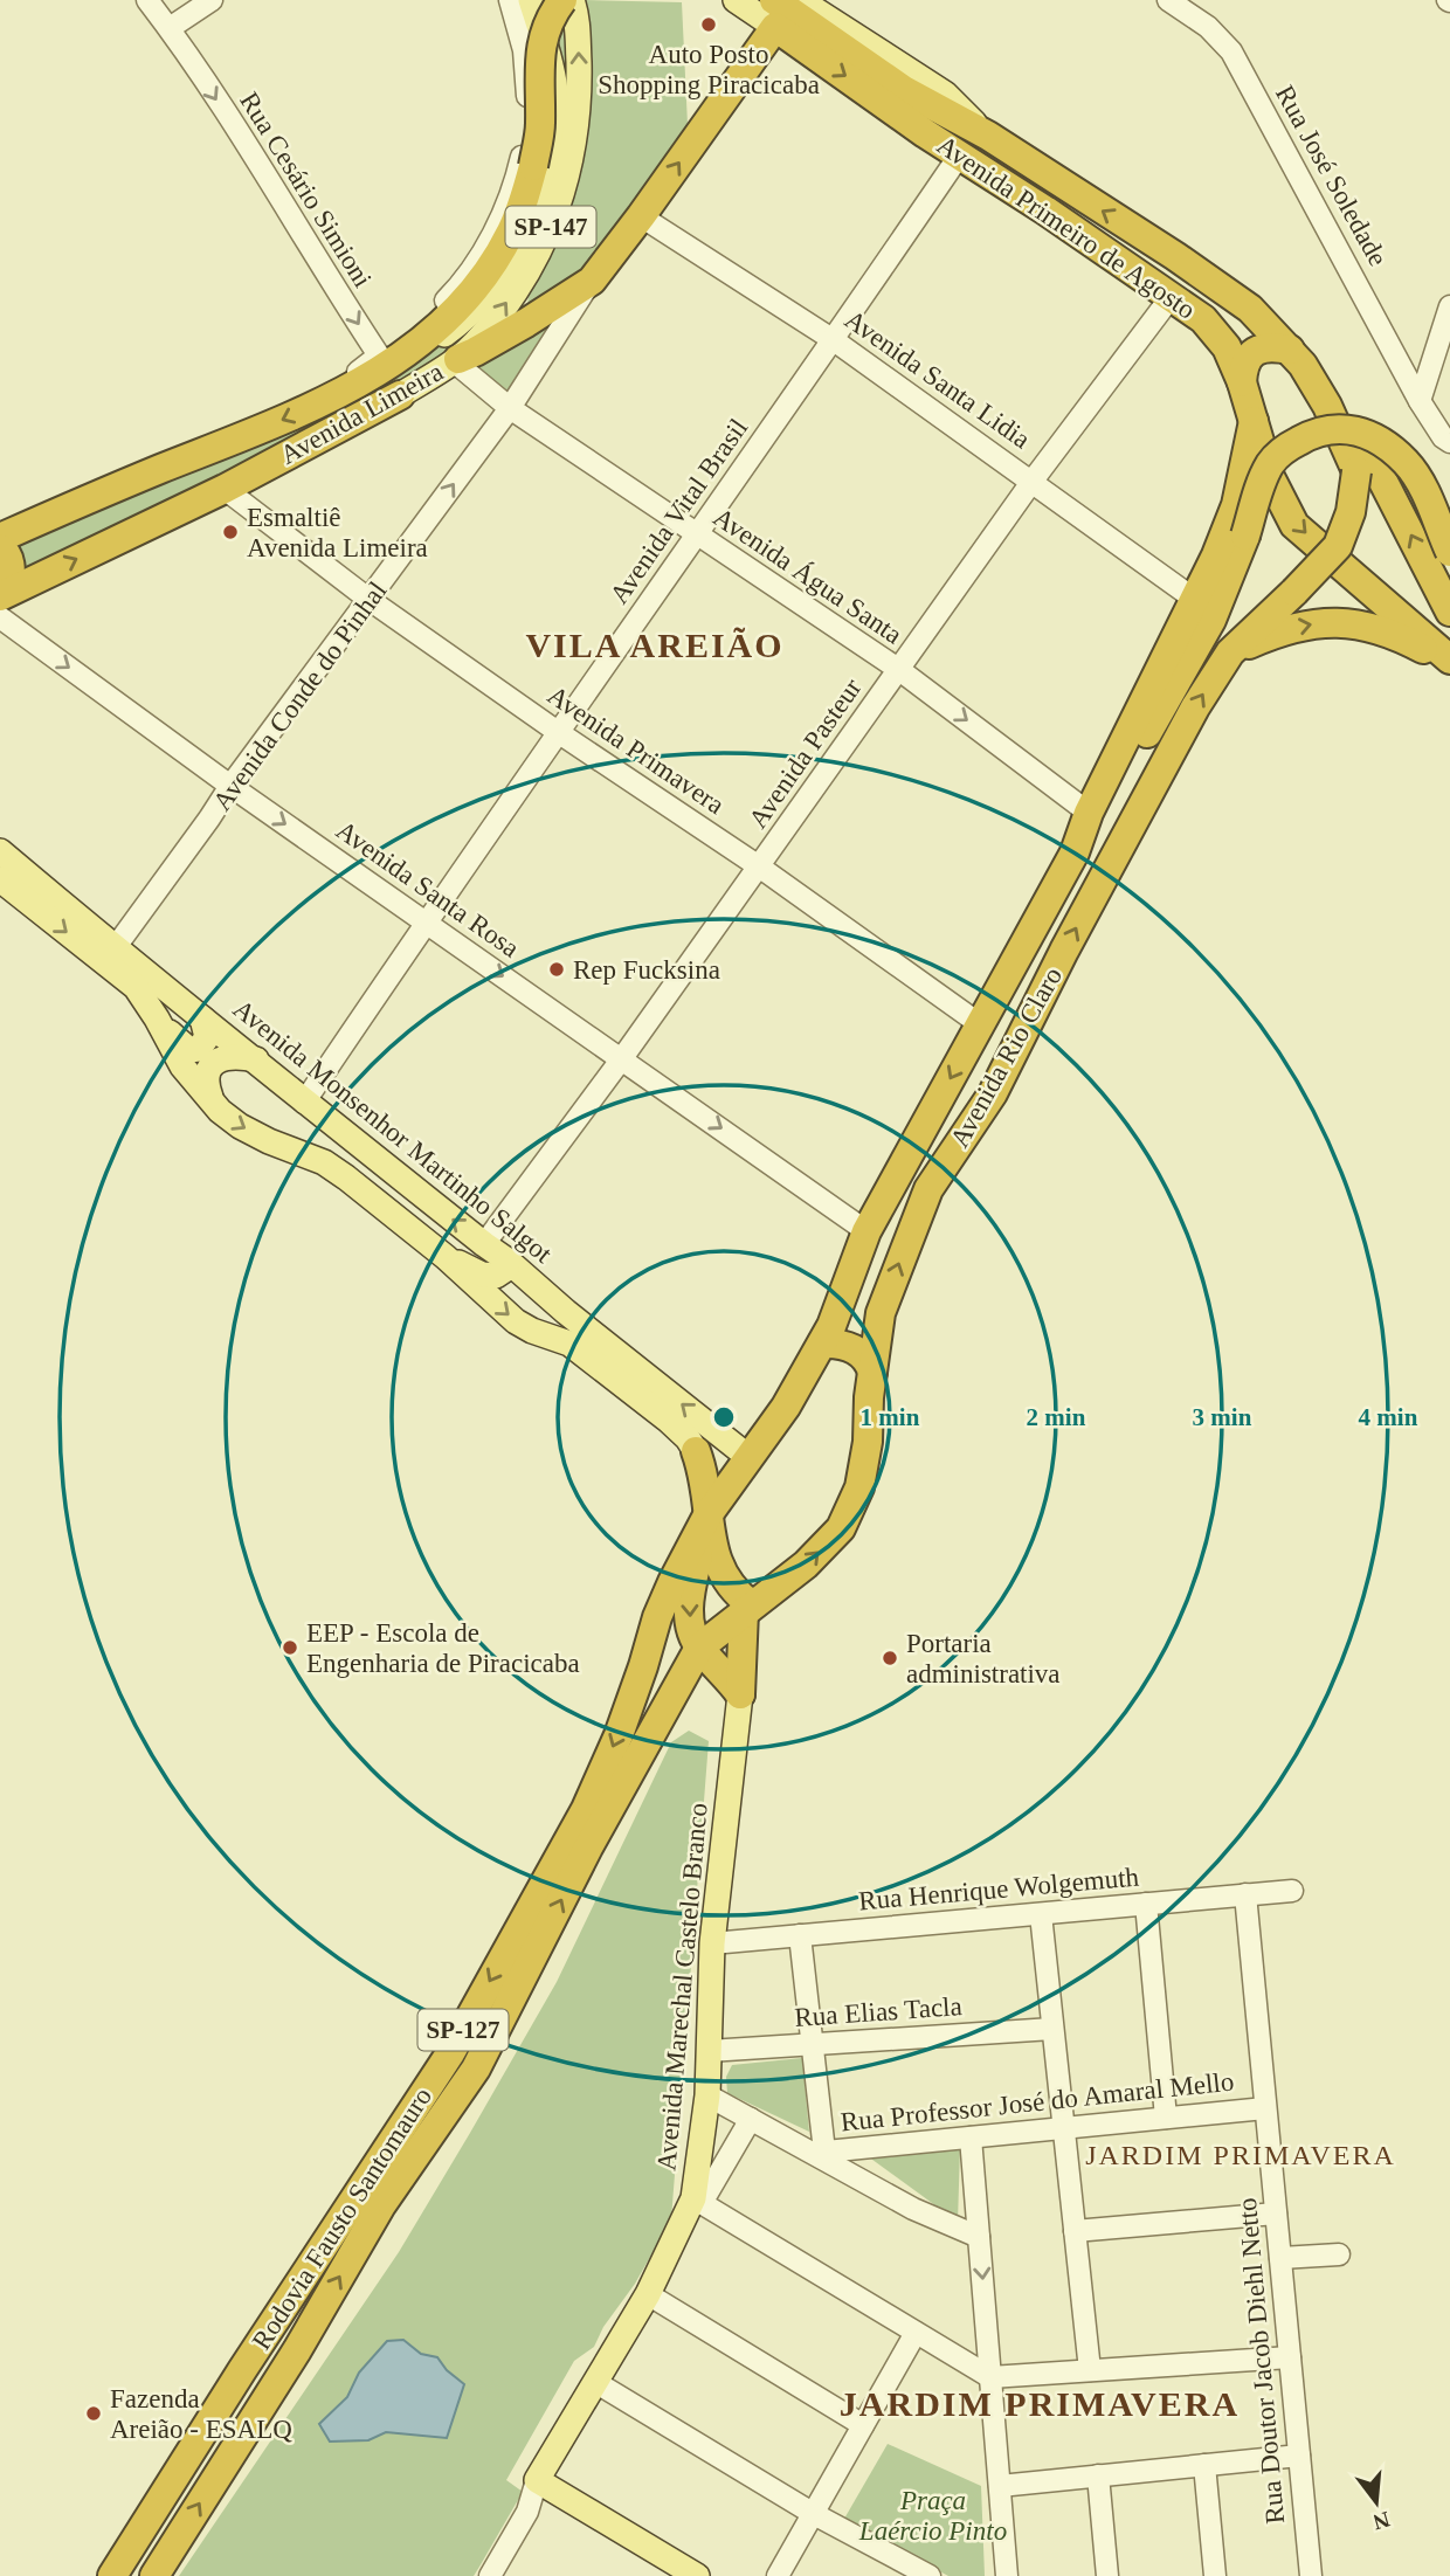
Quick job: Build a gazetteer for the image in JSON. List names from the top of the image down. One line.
{"streets":{"highway":["SP-147","Avenida Primeiro de Agosto","Avenida Limeira","Avenida Conde do Pinhal","Avenida Rio Claro","SP-127","Rodovia Fausto Santomauro"],"main road":["Avenida Monsenhor Martinho Salgot","Avenida Marechal Castelo Branco"],"street":["Rua José Soledade","Rua Cesário Simioni","Avenida Santa Lidia","Avenida Vital Brasil","Avenida Água Santa","Avenida Primavera","Avenida Pasteur","Avenida Santa Rosa","Rua Henrique Wolgemuth","Rua Elias Tacla","Rua Professor José do Amaral Mello","Rua Doutor Jacob Diehl Netto"]},"crossings":[["Rua Cesário Simioni","Avenida Limeira"],["Avenida Primeiro de Agosto","Avenida Vital Brasil"],["Avenida Primeiro de Agosto","Avenida Conde do Pinhal"],["Avenida Primeiro de Agosto","Avenida Pasteur"],["Avenida Primeiro de Agosto","Avenida Rio Claro"],["Avenida Santa Lidia","Avenida Vital Brasil"],["Avenida Santa Lidia","Avenida Conde do Pinhal"],["Avenida Santa Lidia","Avenida Pasteur"],["Avenida Santa Lidia","Avenida Rio Claro"],["Avenida Limeira","Avenida Água Santa"],["Avenida Limeira","Avenida Conde do Pinhal"],["Avenida Limeira","Avenida Primavera"],["Avenida Vital Brasil","Avenida Água Santa"],["Avenida Vital Brasil","Avenida Primavera"],["Avenida Vital Brasil","Avenida Santa Rosa"],["Avenida Vital Brasil","Avenida Monsenhor Martinho Salgot"],["Avenida Água Santa","Avenida Conde do Pinhal"],["Avenida Água Santa","Avenida Pasteur"],["Avenida Água Santa","Avenida Rio Claro"],["Avenida Conde do Pinhal","Avenida Primavera"],["Avenida Conde do Pinhal","Avenida Santa Rosa"],["Avenida Conde do Pinhal","Avenida Monsenhor Martinho Salgot"],["Avenida Primavera","Avenida Pasteur"],["Avenida Primavera","Avenida Rio Claro"],["Avenida Pasteur","Avenida Santa Rosa"],["Avenida Pasteur","Avenida Monsenhor Martinho Salgot"],["Avenida Santa Rosa","Avenida Rio Claro"],["Avenida Rio Claro","Avenida Monsenhor Martinho Salgot"],["Avenida Rio Claro","Rodovia Fausto Santomauro"],["Rua Henrique Wolgemuth","Avenida Marechal Castelo Branco"],["Rua Henrique Wolgemuth","Rua Doutor Jacob Diehl Netto"],["Avenida Marechal Castelo Branco","Rua Elias Tacla"],["Rua Professor José do Amaral Mello","Rua Doutor Jacob Diehl Netto"]],"one_way":["Rua Cesário Simioni","Avenida Conde do Pinhal","Avenida Santa Rosa"],"districts":["VILA AREIÃO","JARDIM PRIMAVERA","JARDIM PRIMAVERA"],"parks":["Praça Laércio Pinto"],"places":["Auto Posto Shopping Piracicaba","Esmaltiê Avenida Limeira","Rep Fucksina","EEP - Escola de Engenharia de Piracicaba","Portaria administrativa","Fazenda Areião - ESALQ"],"north":"bottom","rings":["1 min","2 min","3 min","4 min"]}
